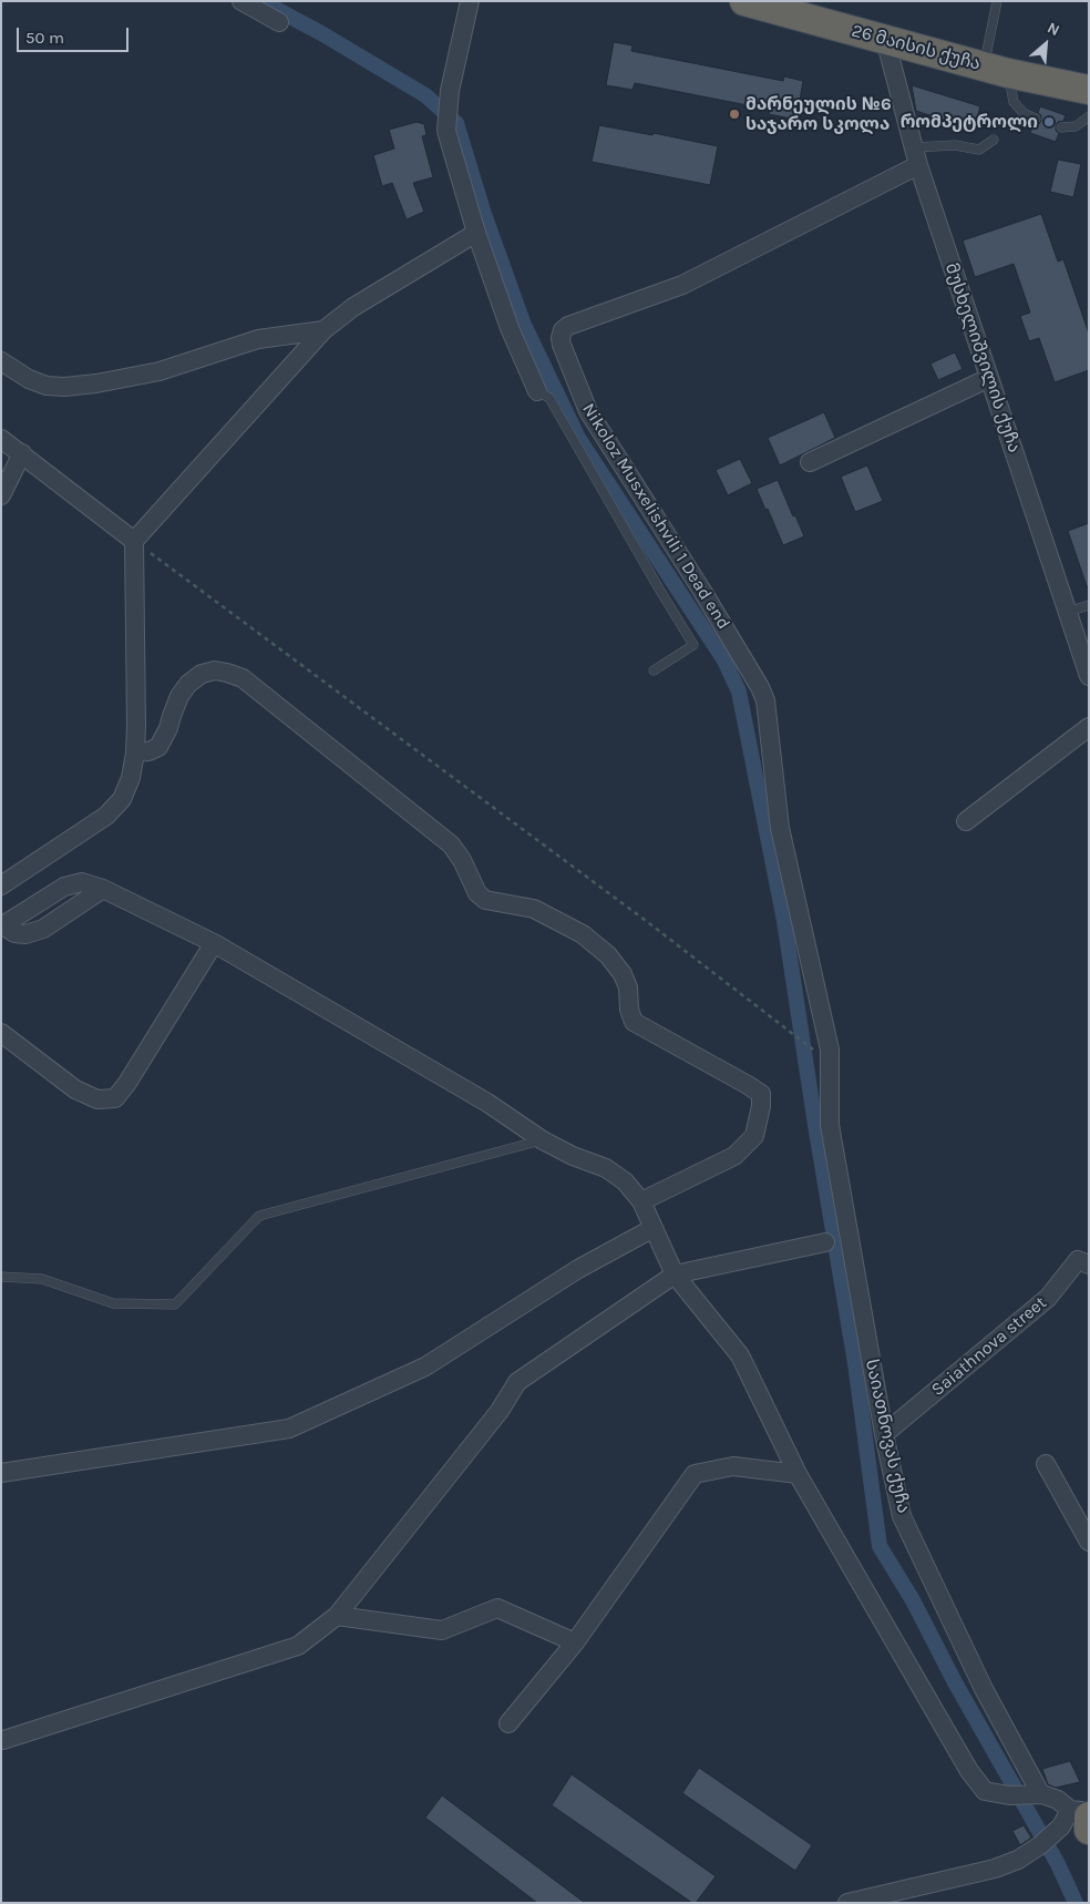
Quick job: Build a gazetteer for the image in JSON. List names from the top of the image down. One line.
{"streets":{"highway":["26 მაისის ქუჩა"],"street":["მუსხელიშვილის ქუჩა","Nikoloz Musxelishvili 1 Dead end","Saiathnova street","საიათნოვას ქუჩა"]},"crossings":[["26 მაისის ქუჩა","მუსხელიშვილის ქუჩა"],["მუსხელიშვილის ქუჩა","Nikoloz Musxelishvili 1 Dead end"],["Nikoloz Musxelishvili 1 Dead end","საიათნოვას ქუჩა"],["Saiathnova street","საიათნოვას ქუჩა"]],"places":["მარნეულის №6 საჯარო სკოლა","რომპეტროლი"],"scale_bar":"50 m","north":"top right"}
